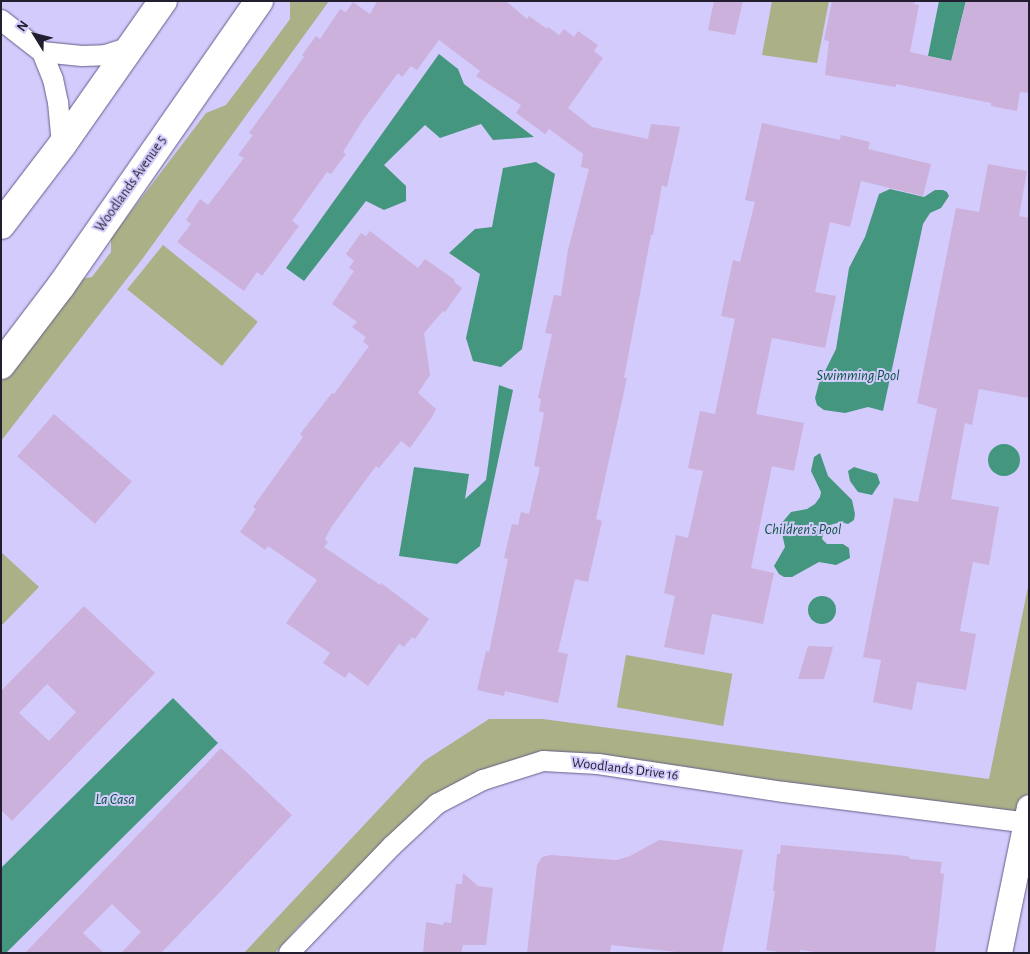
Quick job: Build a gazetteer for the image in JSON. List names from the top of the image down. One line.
{"streets":{"main road":["Woodlands Avenue 5"],"street":["Woodlands Drive 16"]},"water":["Swimming Pool","Children's Pool","La Casa"],"north":"top left"}
